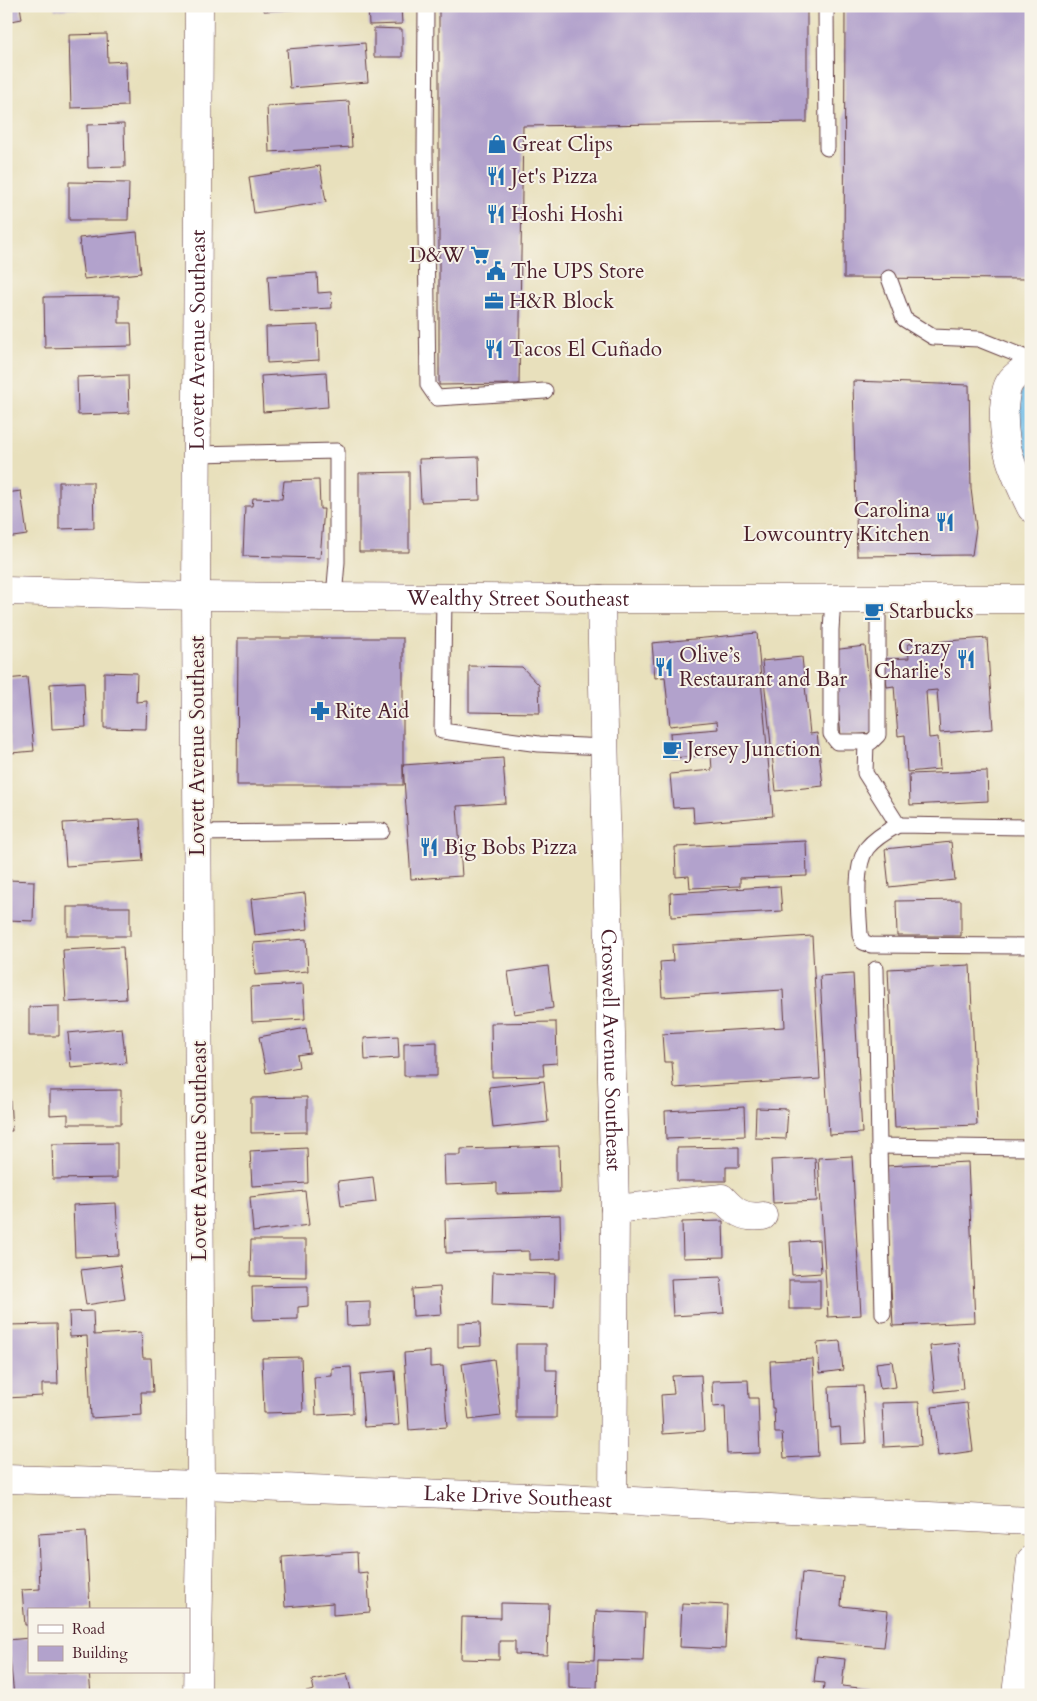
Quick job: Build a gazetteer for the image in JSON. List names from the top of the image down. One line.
{"streets":{"street":["Lovett Avenue Southeast","Wealthy Street Southeast","Croswell Avenue Southeast","Lake Drive Southeast"]},"crossings":[["Lovett Avenue Southeast","Wealthy Street Southeast"],["Lovett Avenue Southeast","Lake Drive Southeast"],["Wealthy Street Southeast","Croswell Avenue Southeast"],["Croswell Avenue Southeast","Lake Drive Southeast"]],"places":{"shop":["Great Clips"],"restaurant":["Jet's Pizza","Hoshi Hoshi","Tacos El Cuñado","Carolina Lowcountry Kitchen","Crazy Charlie's","Olive’s Restaurant and Bar","Big Bobs Pizza"],"supermarket":["D&W"],"public building":["The UPS Store"],"office":["H&R Block"],"cafe":["Starbucks","Jersey Junction"],"pharmacy":["Rite Aid"]},"legend":["Road","Building"]}
